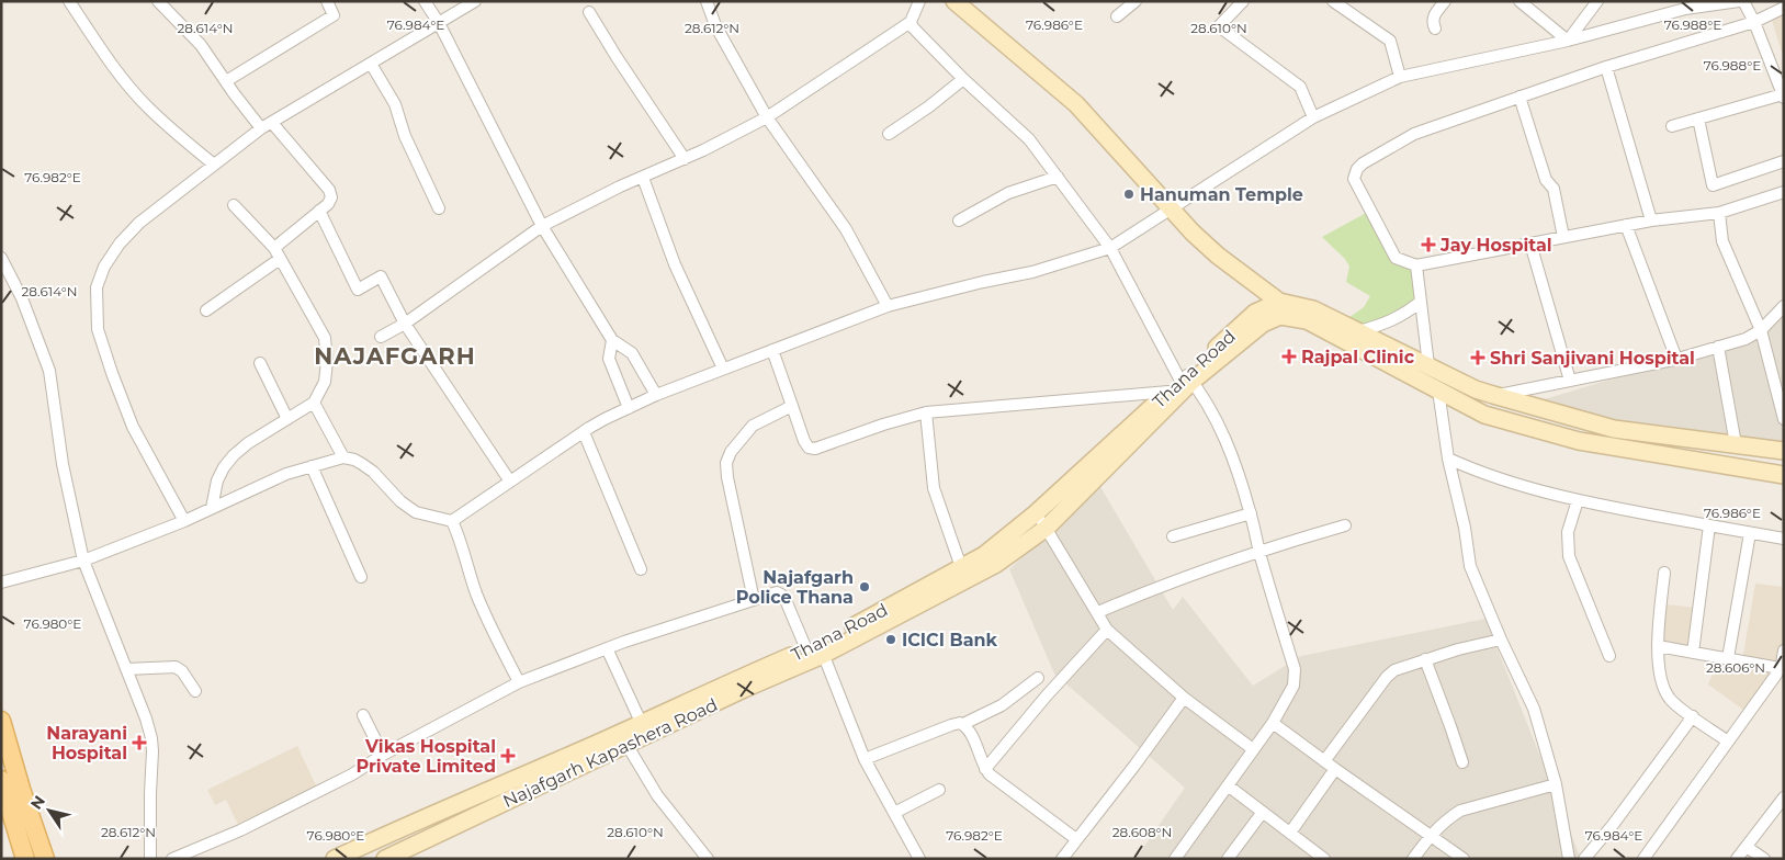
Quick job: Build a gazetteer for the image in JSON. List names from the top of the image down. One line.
{"streets":{"main road":["Thana Road","Najafgarh Kapashera Road"]},"crossings":[["Thana Road","Najafgarh Kapashera Road"]],"districts":["NAJAFGARH"],"places":{"other":["Hanuman Temple","Najafgarh Police Thana","ICICI Bank"],"health":["Jay Hospital","Rajpal Clinic","Shri Sanjivani Hospital","Narayani Hospital","Vikas Hospital Private Limited"]},"north":"top left","coordinates":["76.984°E","76.986°E","76.988°E","28.614°N","28.612°N","28.610°N","76.982°E","76.980°E","28.606°N","28.608°N"]}
